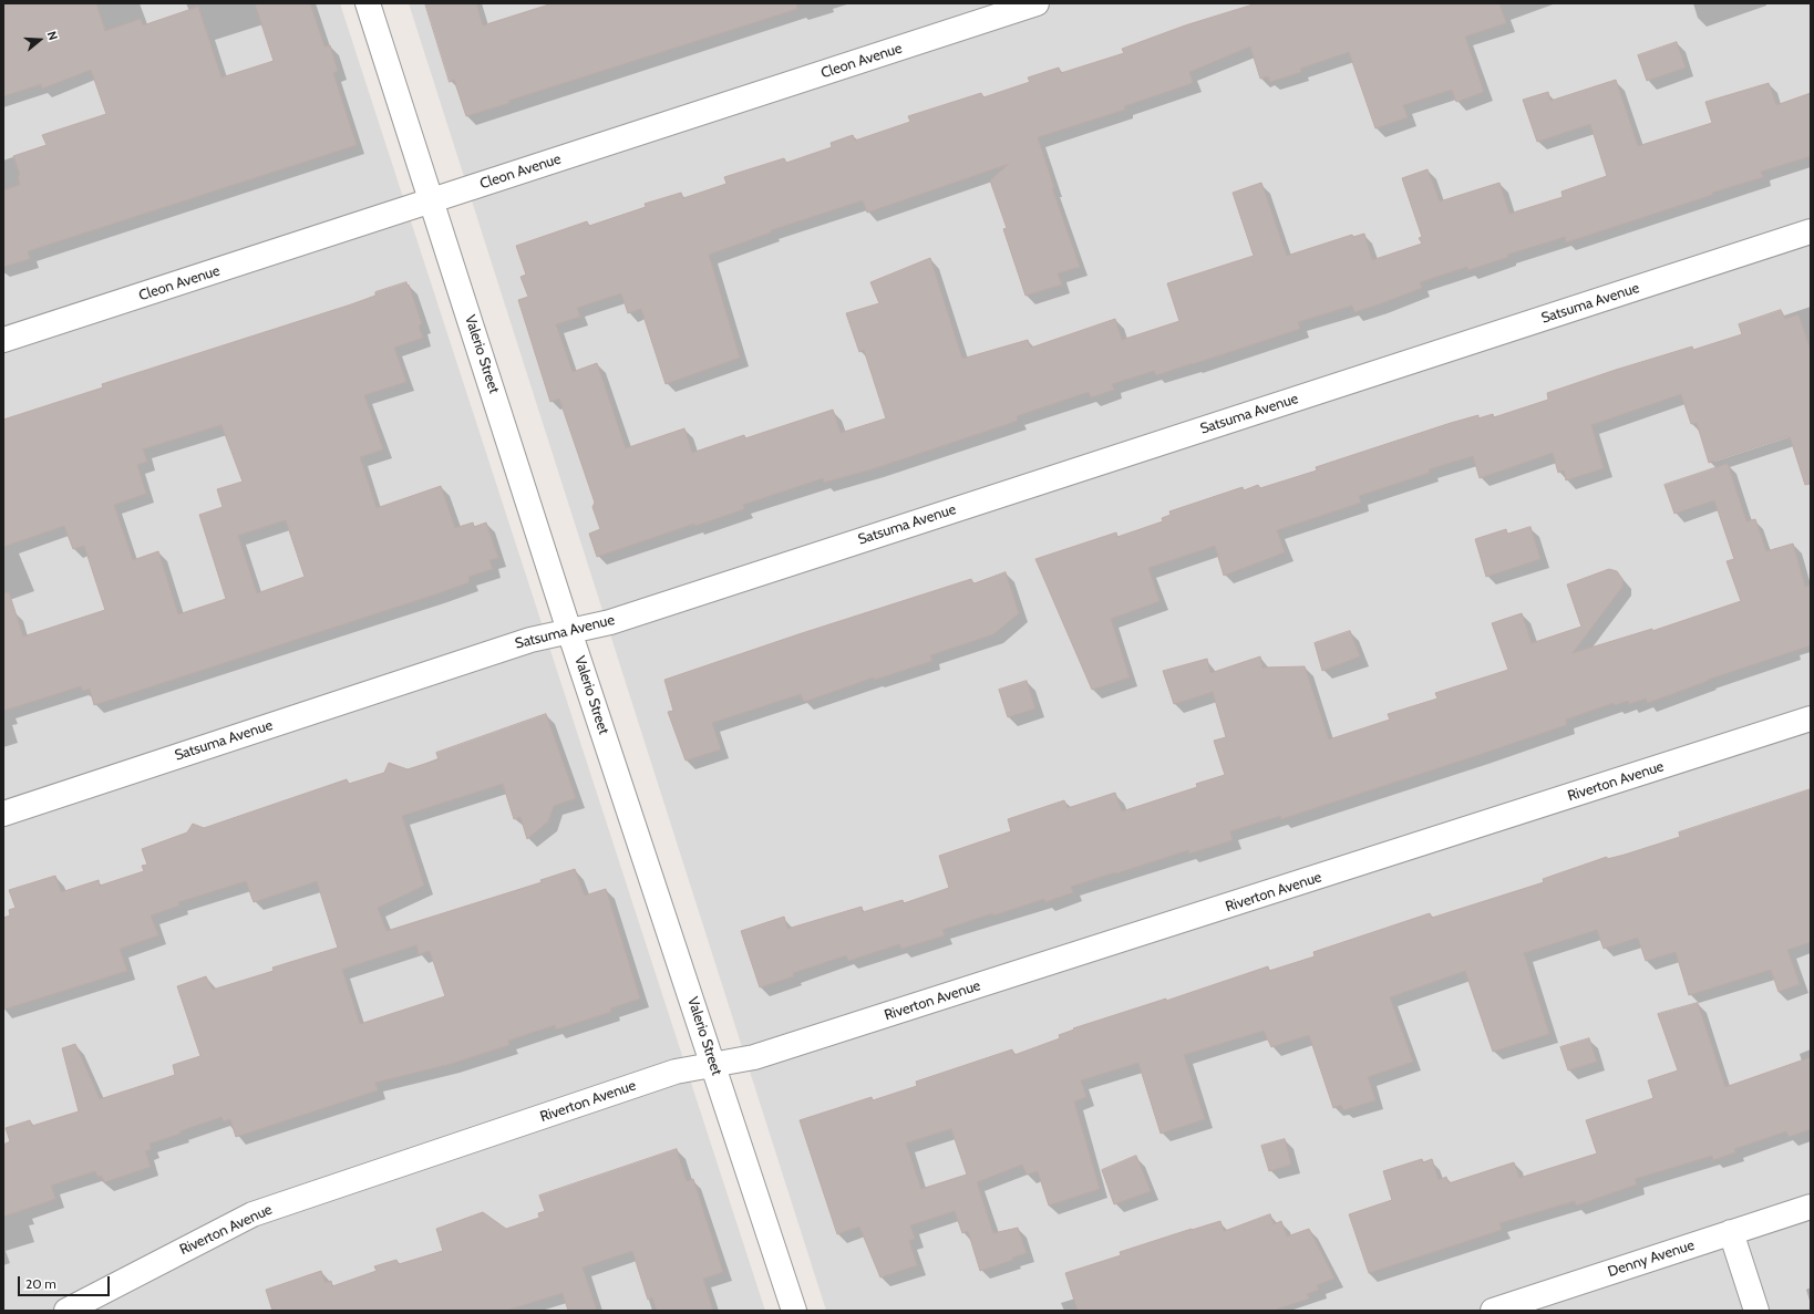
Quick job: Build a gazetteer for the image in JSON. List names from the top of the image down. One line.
{"streets":{"street":["Cleon Avenue","Satsuma Avenue","Valerio Street","Riverton Avenue","Denny Avenue"]},"crossings":[["Cleon Avenue","Valerio Street"],["Satsuma Avenue","Valerio Street"],["Valerio Street","Riverton Avenue"]],"scale_bar":"20 m","north":"right"}
